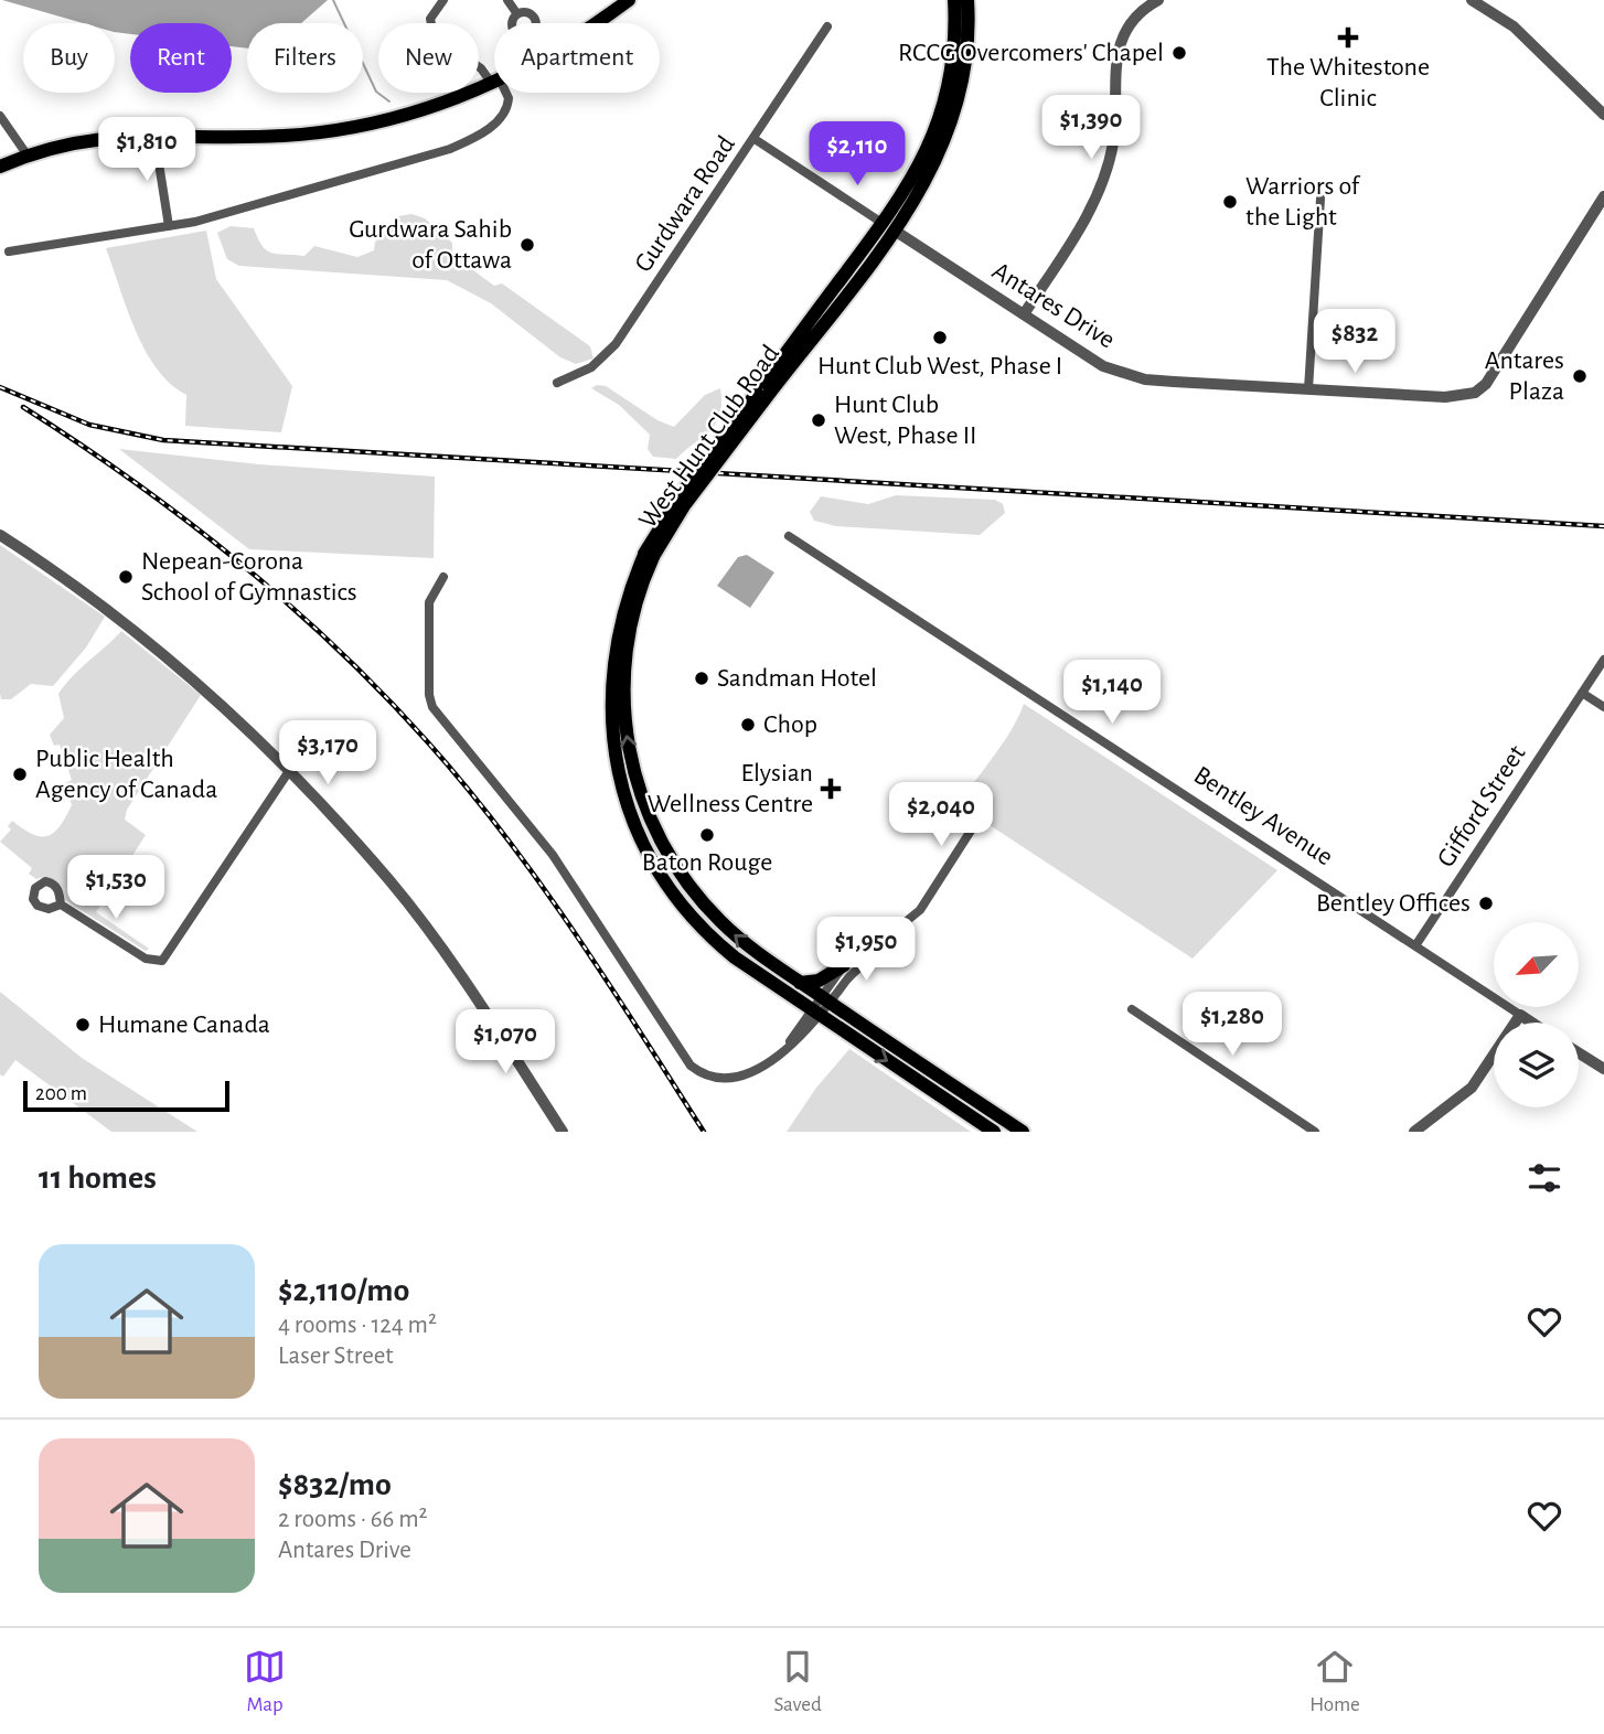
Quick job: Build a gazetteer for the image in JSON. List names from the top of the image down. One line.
{"streets":{"main road":["West Hunt Club Road"],"street":["Gurdwara Road","Antares Drive","Gifford Street","Bentley Avenue"]},"crossings":[["Antares Drive","West Hunt Club Road"],["Gifford Street","Bentley Avenue"]],"places":{"health":["The Whitestone Clinic","Elysian Wellness Centre"],"other":["RCCG Overcomers' Chapel","Warriors of the Light","Gurdwara Sahib of Ottawa","Hunt Club West, Phase I","Antares Plaza","Hunt Club West, Phase II","Nepean-Corona School of Gymnastics","Sandman Hotel","Chop","Public Health Agency of Canada","Baton Rouge","Bentley Offices","Humane Canada"]},"scale_bar":"200 m","north":"bottom left","page":{"chip":["Buy","Rent","Filters","New","Apartment"],"price":["$1,390","$1,810","$2,110","$832","$1,140","$3,170","$2,040","$1,530","$1,950","$1,280","$1,070"],"scale":"200 m","heading":"11 homes","list":[{"name":"$2,110/mo","note":"4 rooms · 124 m² · Laser Street"},{"name":"$832/mo","note":"2 rooms · 66 m² · Antares Drive"}],"tabs":["Map","Saved","Home"]}}
